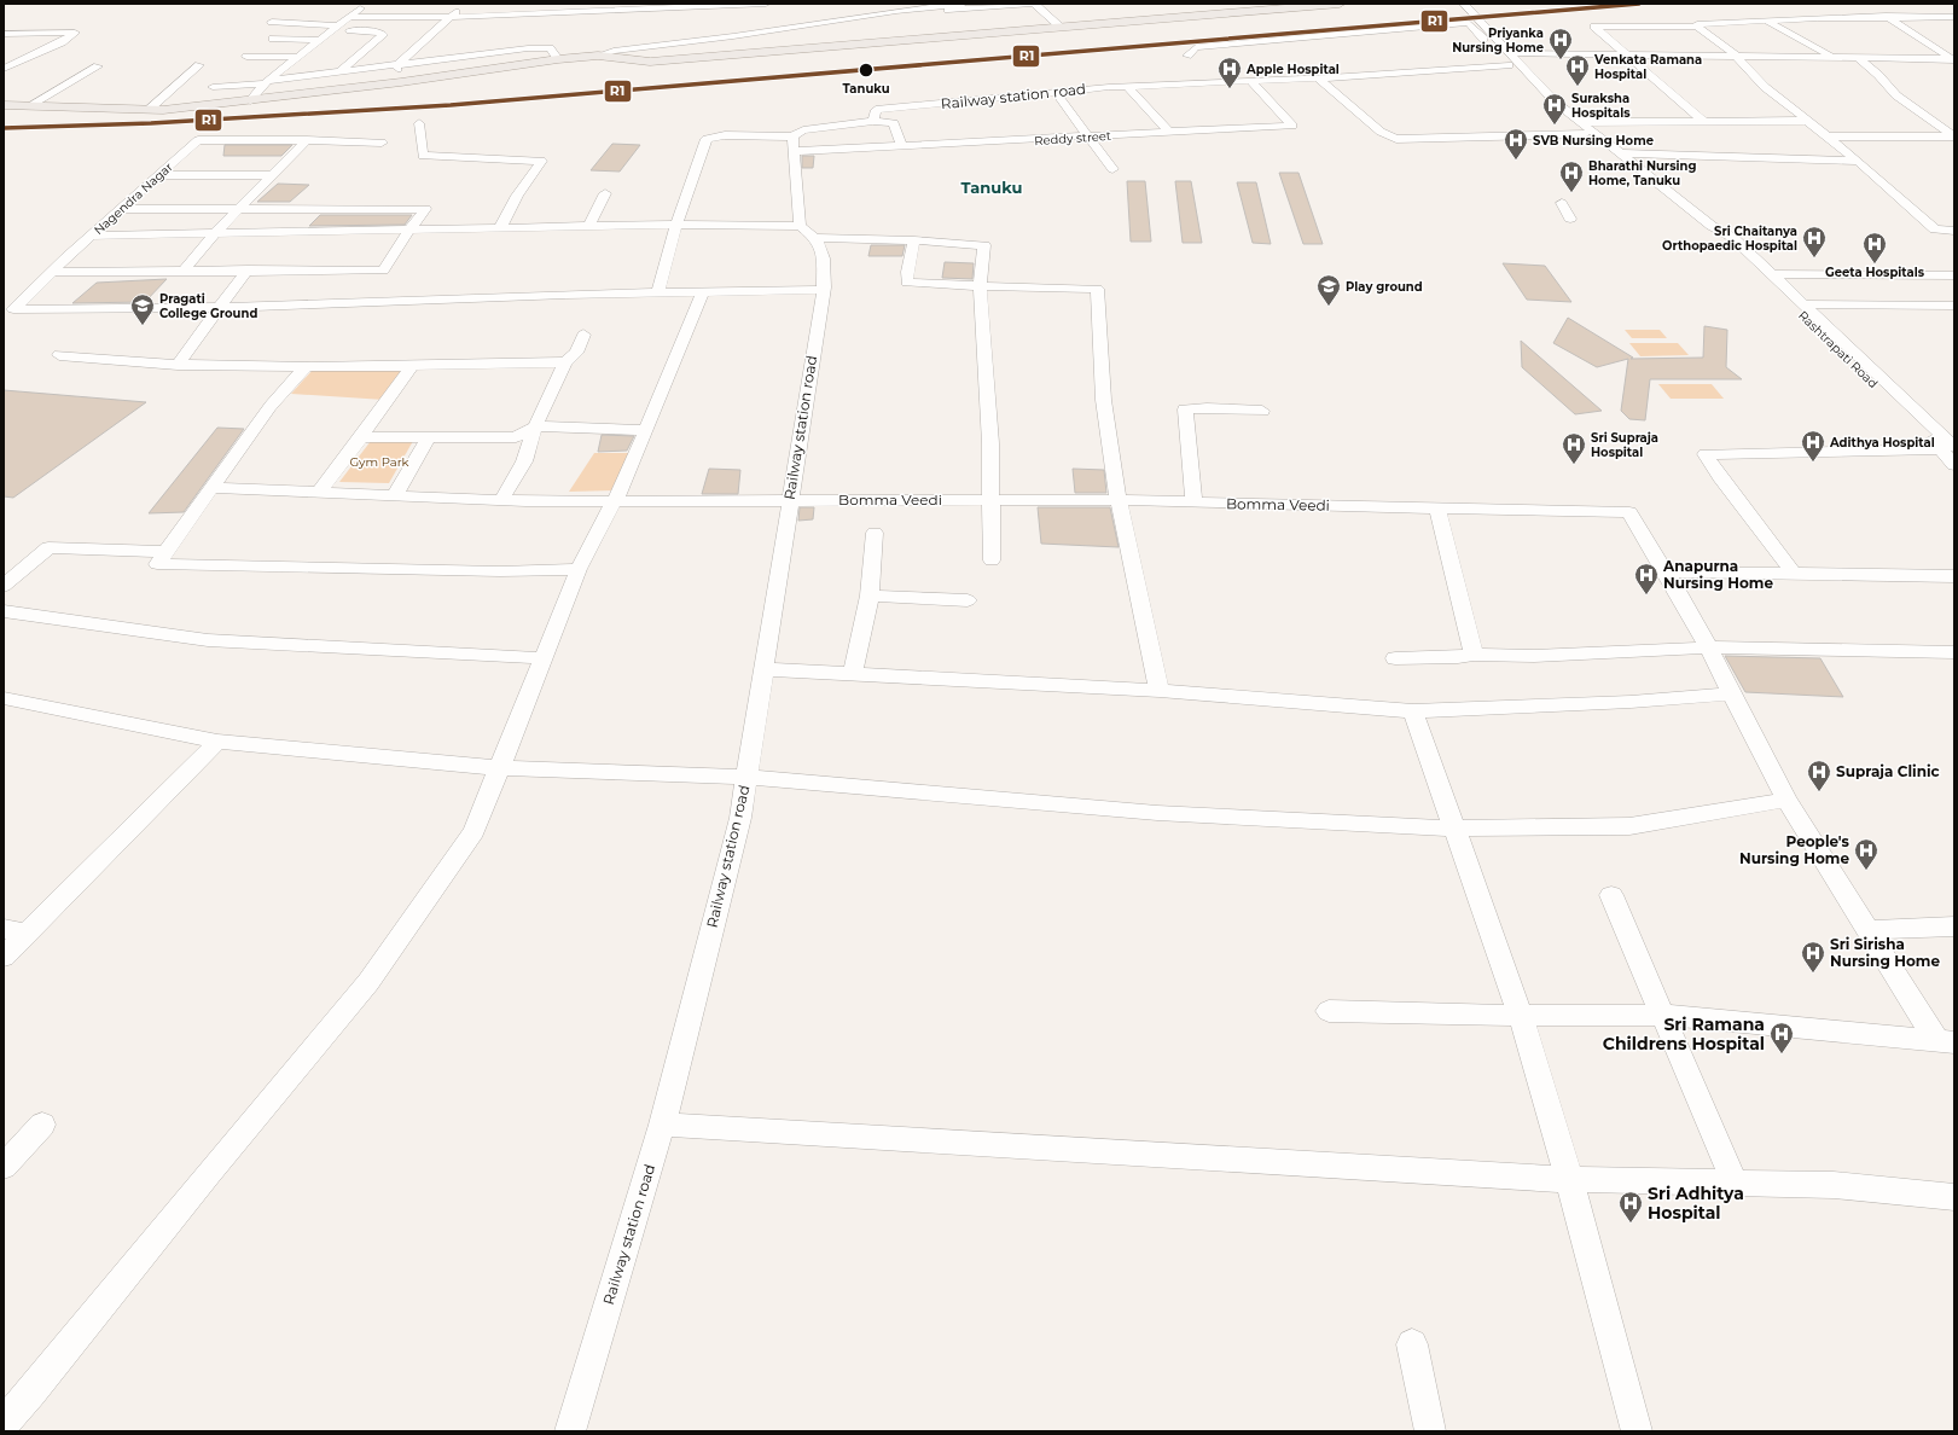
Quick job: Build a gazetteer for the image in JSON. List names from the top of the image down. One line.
{"streets":{"street":["Railway station road","Reddy street","Nagendra Nagar","Rashtrapati Road","Bomma Veedi"]},"crossings":[["Railway station road","Reddy street"],["Railway station road","Bomma Veedi"]],"districts":["Tanuku"],"parks":["Gym Park"],"places":{"hospital":["Priyanka Nursing Home","Venkata Ramana Hospital","Apple Hospital","Suraksha Hospitals","SVB Nursing Home","Bharathi Nursing Home, Tanuku","Sri Chaitanya Orthopaedic Hospital","Geeta Hospitals","Adithya Hospital","Sri Supraja Hospital","Anapurna Nursing Home","Supraja Clinic","People's Nursing Home","Sri Sirisha Nursing Home","Sri Ramana Childrens Hospital","Sri Adhitya Hospital"],"other":["Tanuku"],"school or university":["Play ground","Pragati College Ground"]},"lines":["transit line R1"]}
